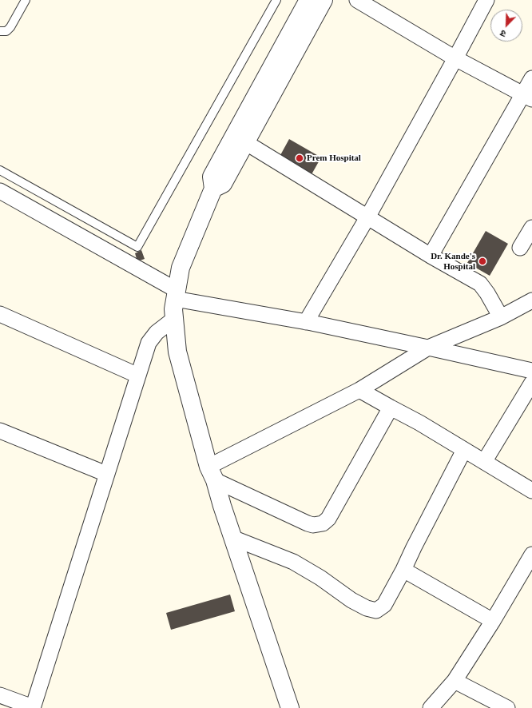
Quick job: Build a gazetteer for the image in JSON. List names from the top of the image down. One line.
{"places":["Prem Hospital","Dr. Kande's Hospital"],"north":"bottom left"}
